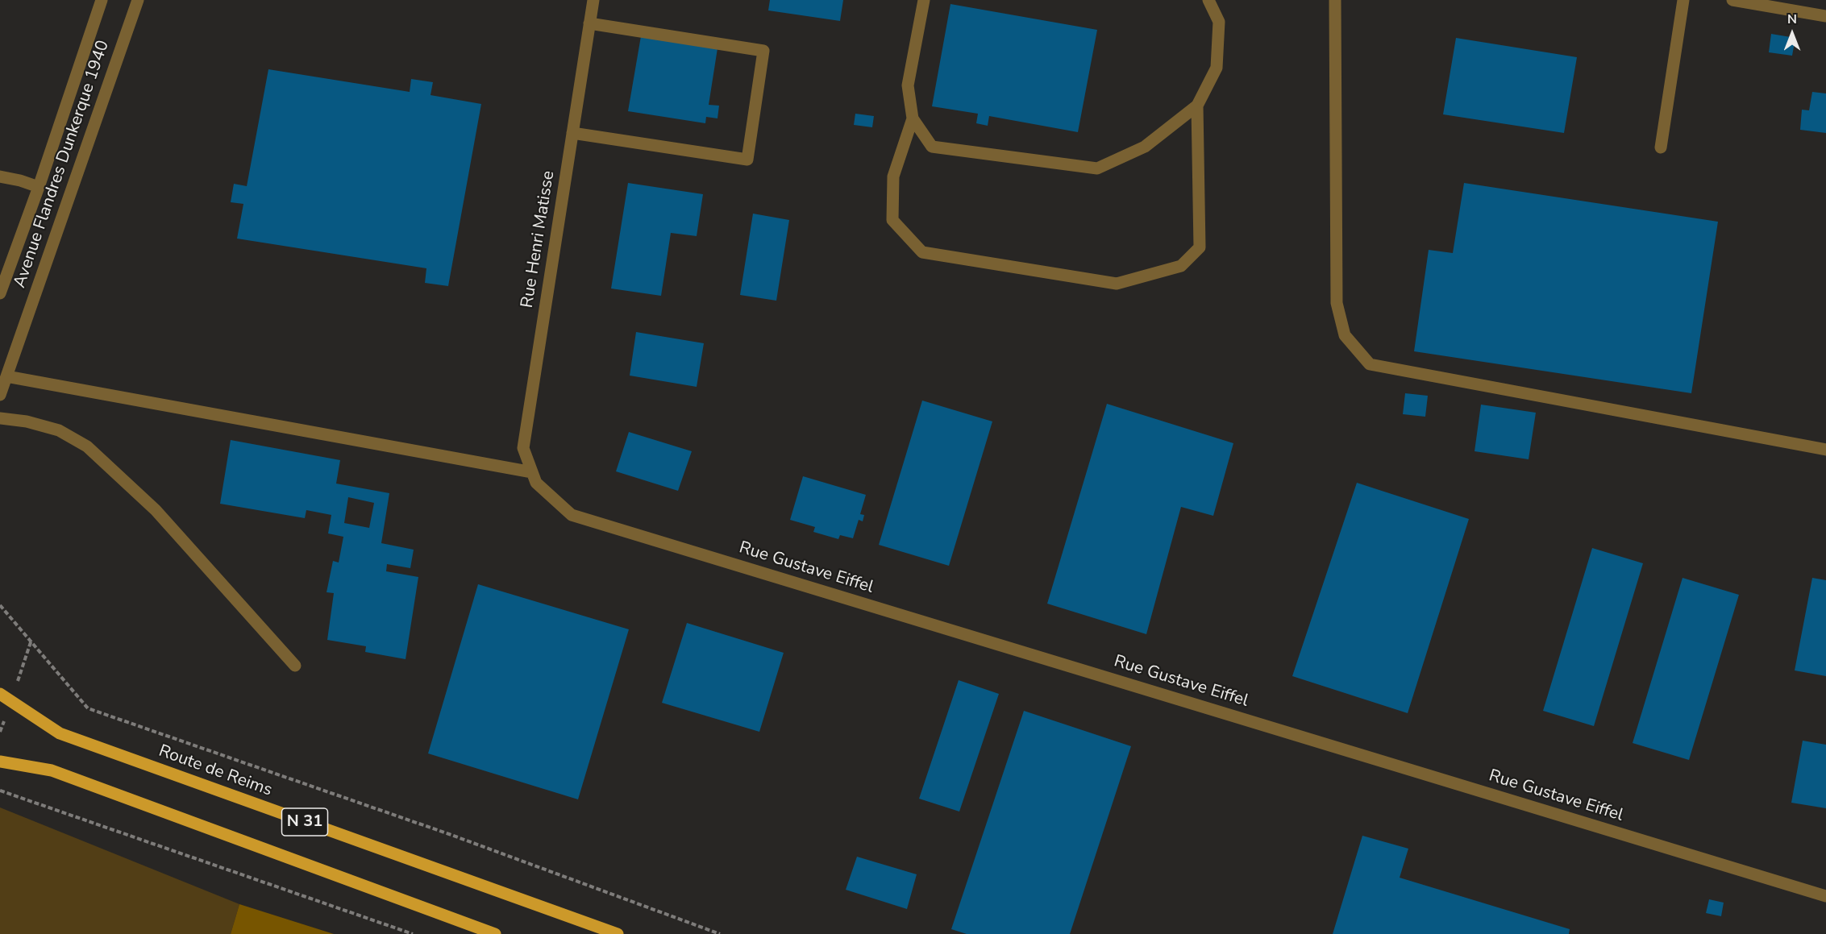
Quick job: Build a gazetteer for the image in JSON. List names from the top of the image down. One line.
{"streets":{"main road":["Route de Reims","N 31"],"street":["Avenue Flandres Dunkerque 1940","Rue Henri Matisse","Rue Gustave Eiffel"]},"crossings":[["Rue Henri Matisse","Rue Gustave Eiffel"]],"north":"top"}
